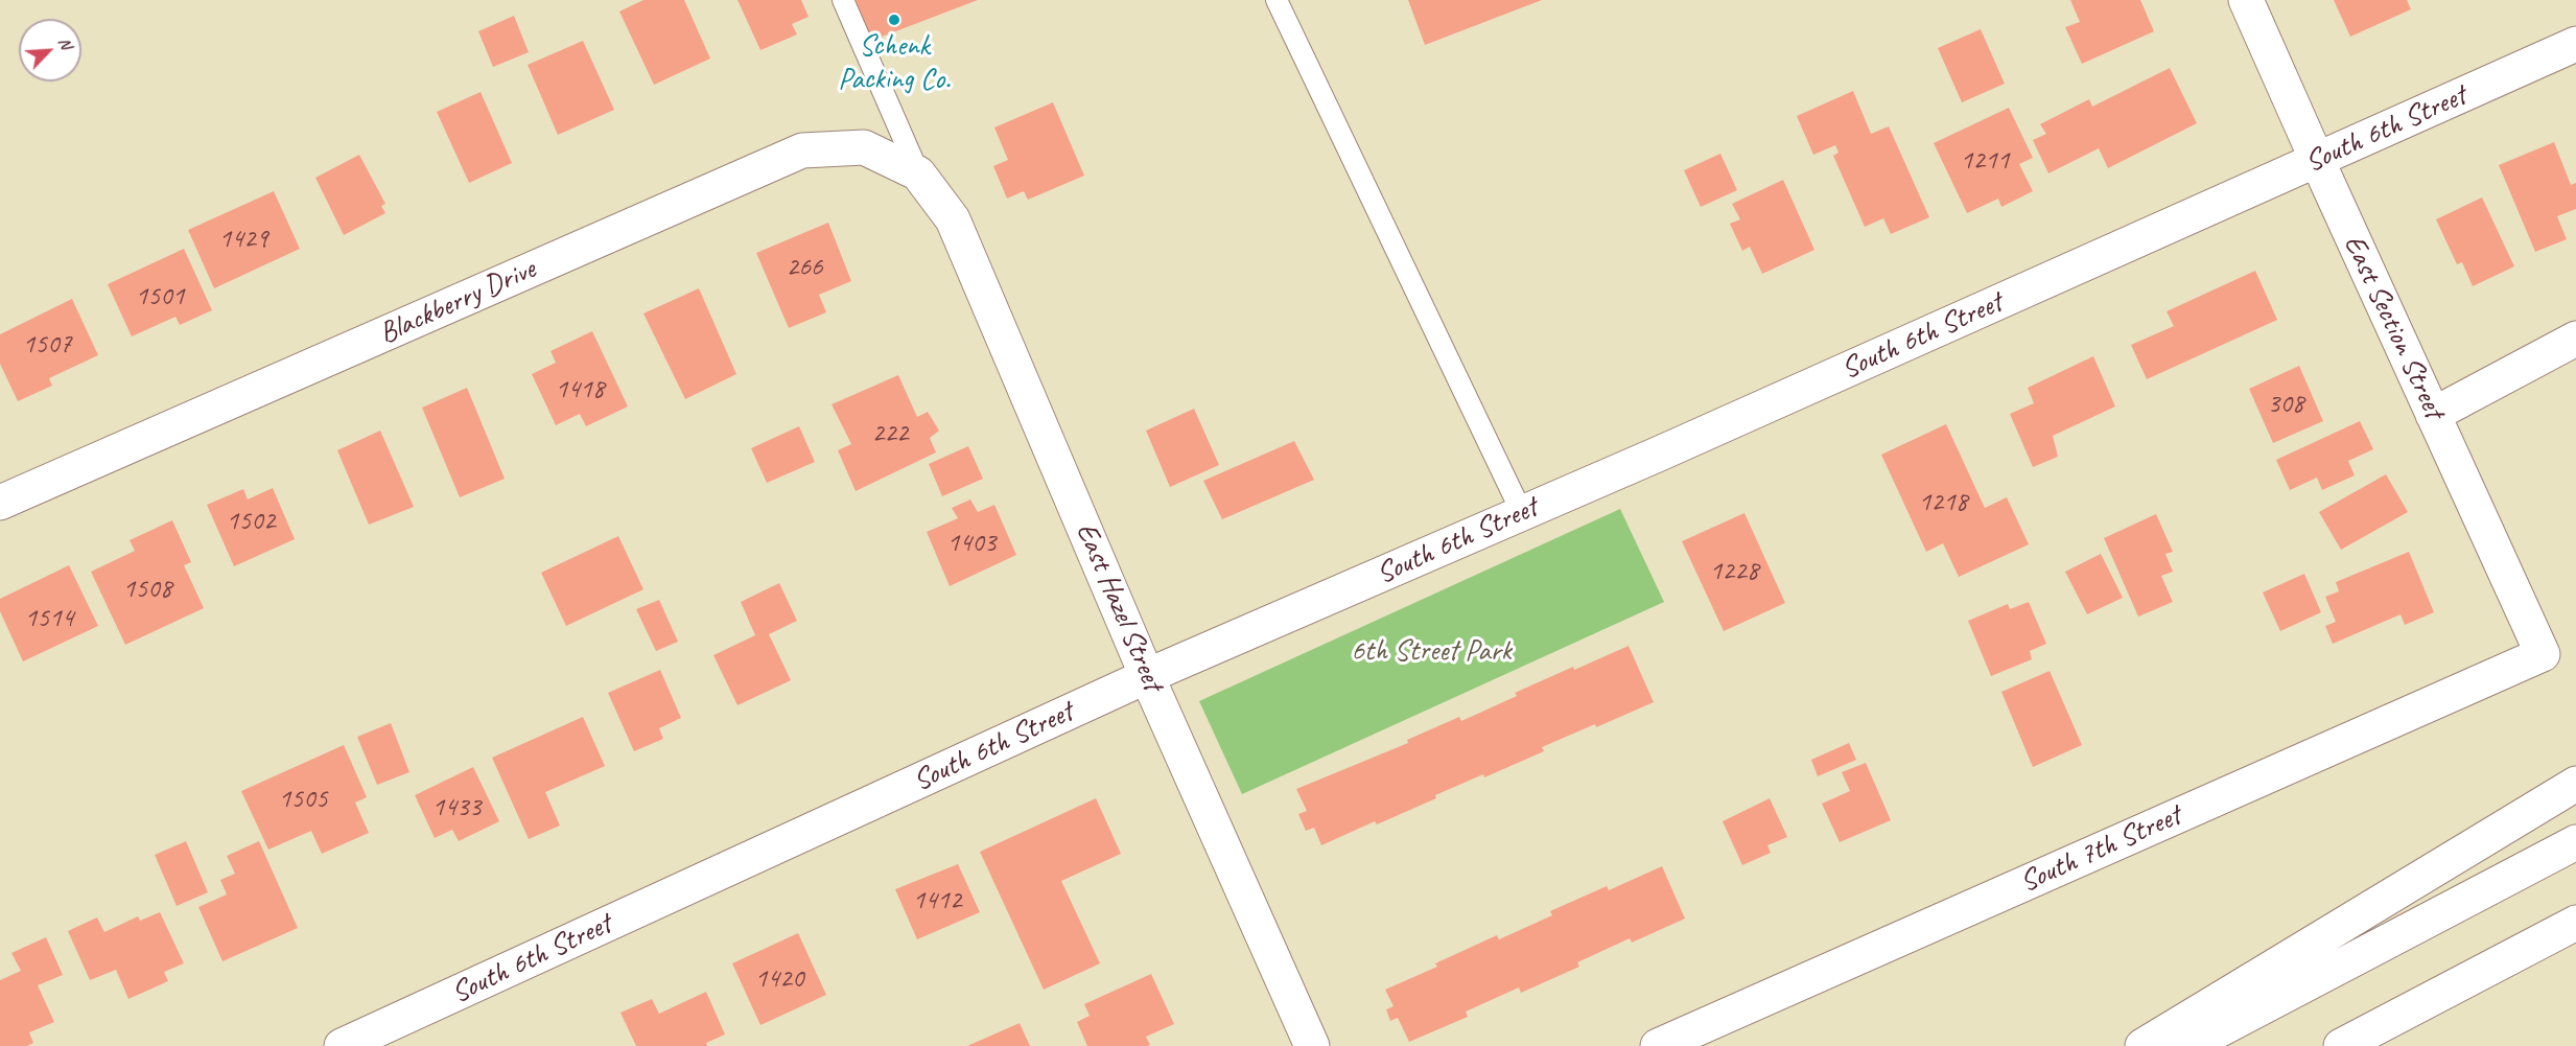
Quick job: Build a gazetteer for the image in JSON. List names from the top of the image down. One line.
{"streets":{"main road":["South 6th Street","Blackberry Drive","East Section Street","East Hazel Street","South 7th Street"]},"crossings":[["South 6th Street","East Section Street"],["South 6th Street","East Hazel Street"],["Blackberry Drive","East Hazel Street"],["East Section Street","South 7th Street"]],"parks":["6th Street Park"],"places":["Schenk Packing Co."],"house_numbers":["1211","1429","266","1501","1507","1418","308","222","1218","1502","1403","1228","1508","1514","1505","1433","1412","1420"],"north":"top right"}
